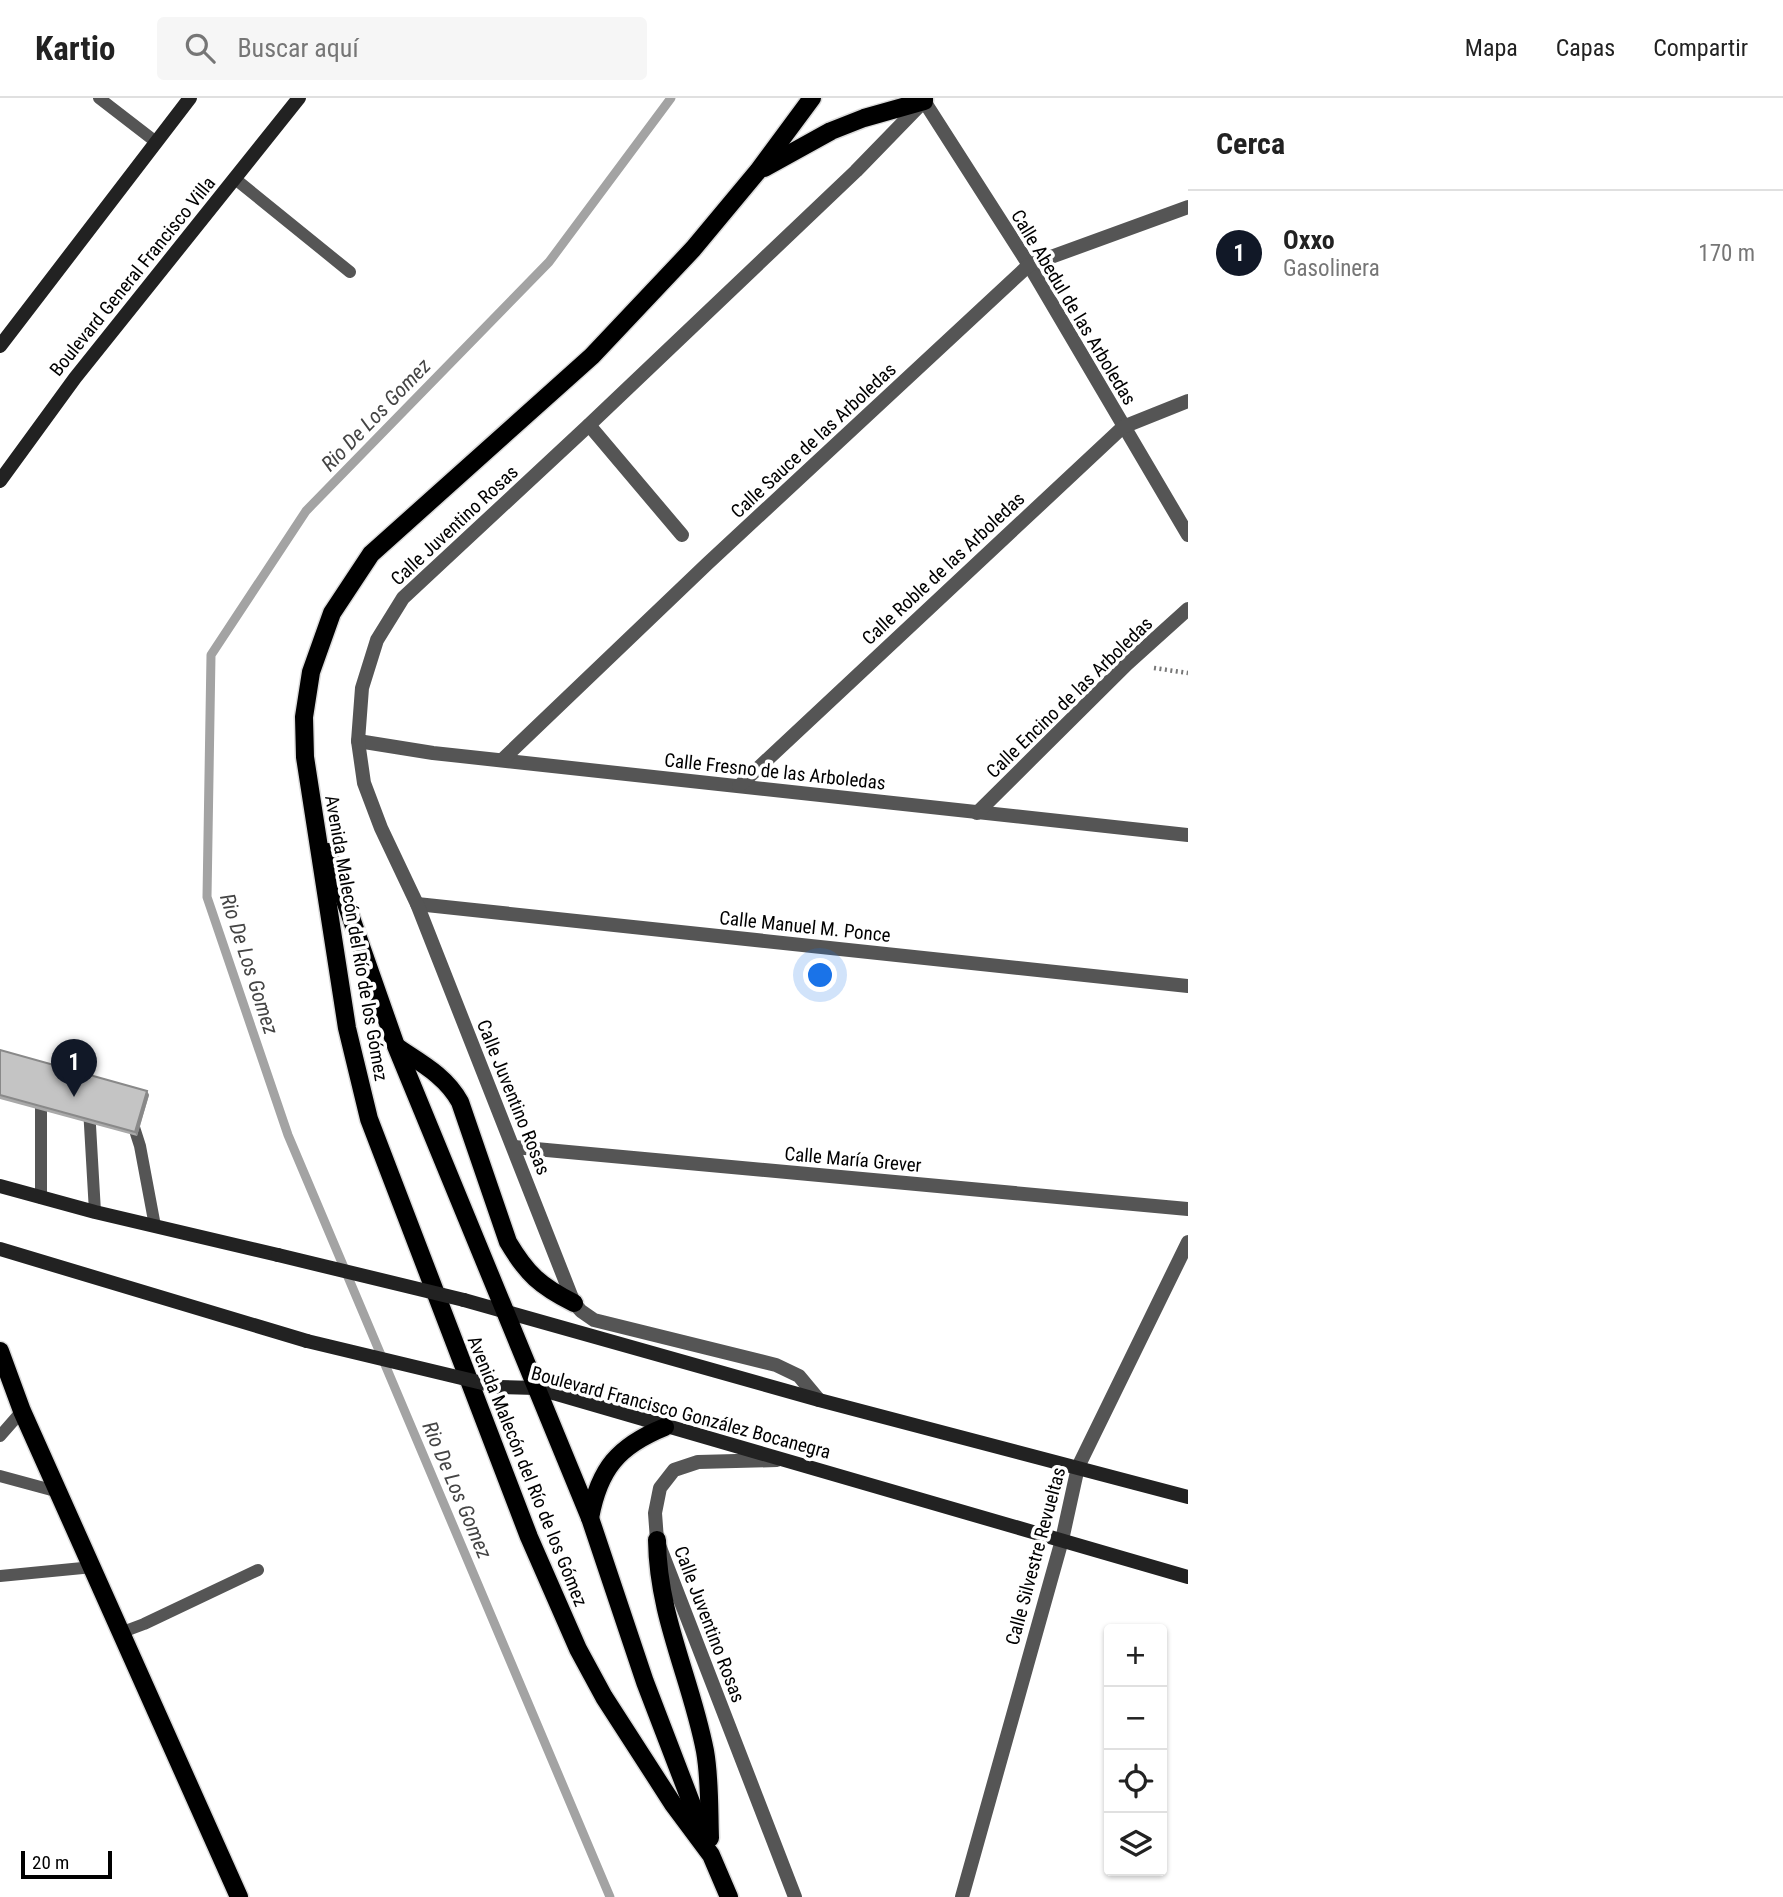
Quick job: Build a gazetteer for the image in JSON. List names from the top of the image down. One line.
{"streets":{"main road":["Boulevard General Francisco Villa","Avenida Malecón del Río de los Gómez","Boulevard Francisco González Bocanegra"],"street":["Calle Abedul de las Arboledas","Calle Sauce de las Arboledas","Calle Juventino Rosas","Calle Roble de las Arboledas","Calle Encino de las Arboledas","Calle Fresno de las Arboledas","Calle Manuel M. Ponce","Calle María Grever","Calle Silvestre Revueltas"]},"crossings":[["Calle Abedul de las Arboledas","Calle Sauce de las Arboledas"],["Calle Abedul de las Arboledas","Calle Juventino Rosas"],["Calle Abedul de las Arboledas","Calle Roble de las Arboledas"],["Calle Sauce de las Arboledas","Calle Fresno de las Arboledas"],["Calle Juventino Rosas","Calle Fresno de las Arboledas"],["Calle Juventino Rosas","Calle Manuel M. Ponce"],["Calle Juventino Rosas","Calle María Grever"],["Calle Juventino Rosas","Boulevard Francisco González Bocanegra"],["Calle Roble de las Arboledas","Calle Fresno de las Arboledas"],["Calle Encino de las Arboledas","Calle Fresno de las Arboledas"],["Boulevard Francisco González Bocanegra","Calle Silvestre Revueltas"]],"water":["Rio De Los Gomez"],"scale_bar":"20 m","page":{"header":"Kartio","search":"Buscar aquí","nav":["Mapa","Capas","Compartir"],"heading":"Cerca","list":[{"mark":"1","name":"Oxxo","note":"Gasolinera","value":"170 m"}],"pins":"1","map_buttons":["+","−"],"scale":"20 m"}}
